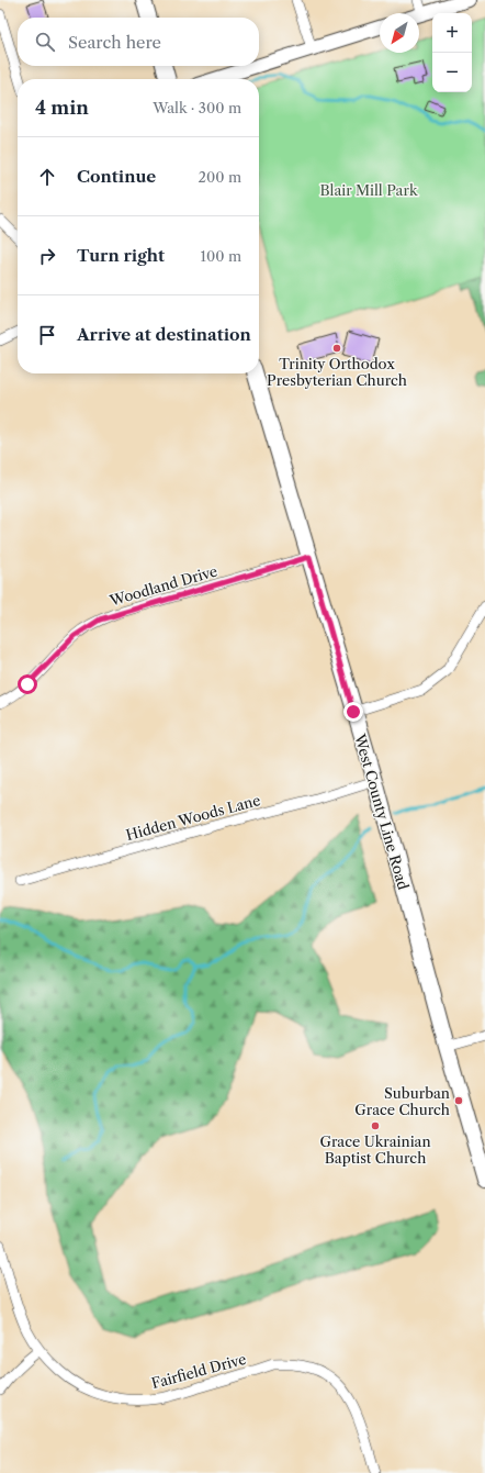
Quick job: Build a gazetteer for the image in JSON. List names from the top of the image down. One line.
{"streets":{"main road":["West County Line Road"],"street":["Woodland Drive","Hidden Woods Lane","Fairfield Drive"]},"crossings":[["Woodland Drive","West County Line Road"],["West County Line Road","Hidden Woods Lane"]],"parks":["Blair Mill Park"],"places":["Trinity Orthodox Presbyterian Church","Suburban Grace Church","Grace Ukrainian Baptist Church"],"north":"bottom left","page":{"map_buttons":["+","−"],"search":"Search here","heading":["4 min","Walk · 300 m"],"list":[["Continue","200 m"],["Turn right","100 m"],"Arrive at destination"]}}
